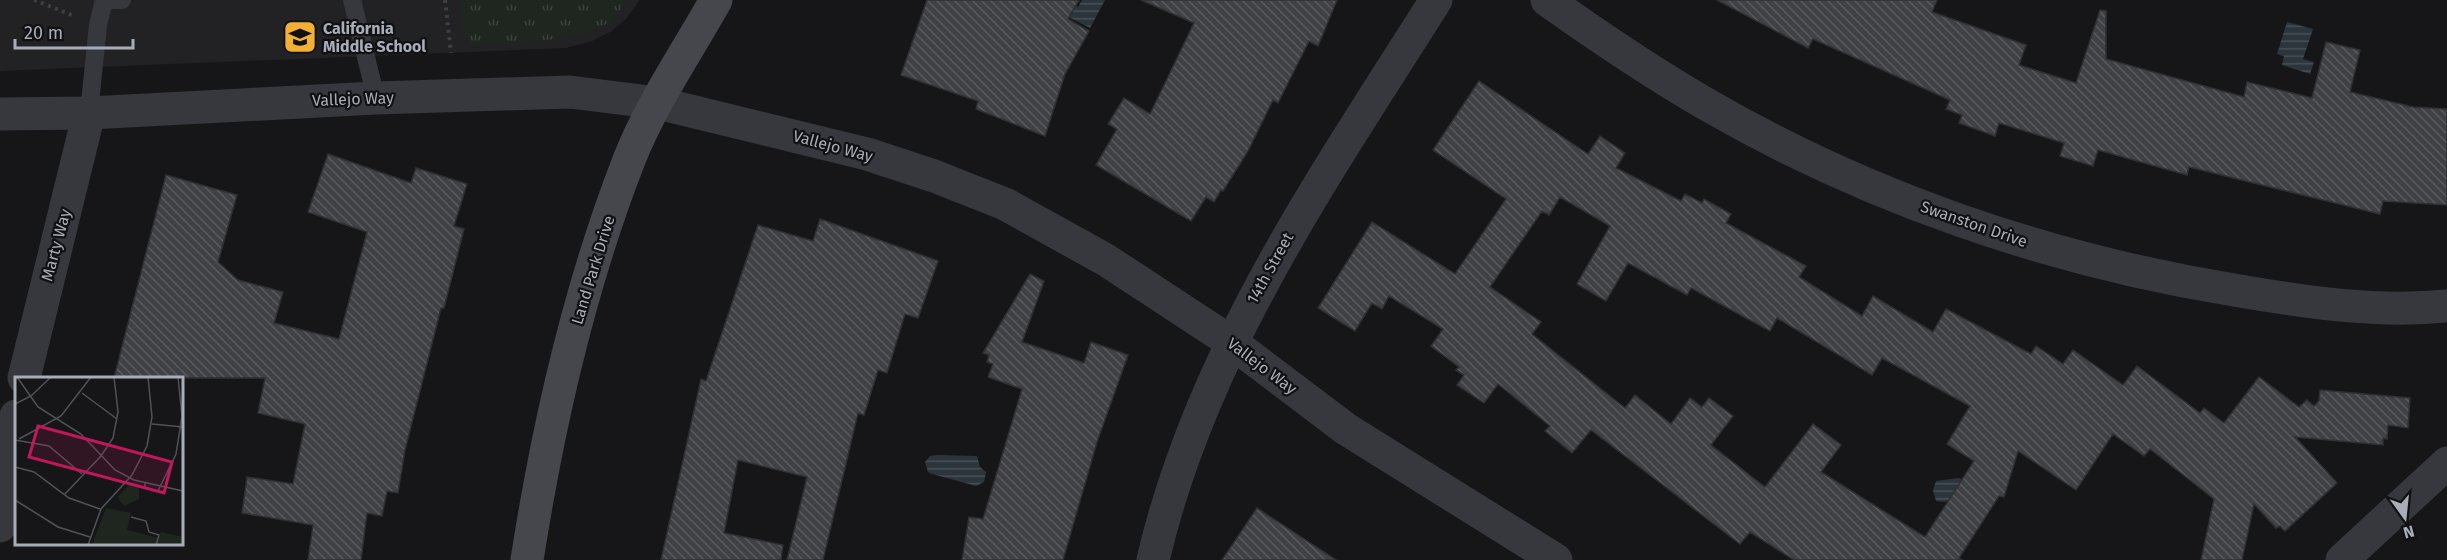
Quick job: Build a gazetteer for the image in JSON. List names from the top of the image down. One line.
{"streets":{"main road":["Land Park Drive"],"street":["Vallejo Way","Swanston Drive","Marty Way","14th Street"]},"crossings":[["Vallejo Way","Marty Way"],["Vallejo Way","14th Street"],["Vallejo Way","Land Park Drive"]],"places":{"school or university":["California Middle School"]},"scale_bar":"20 m","north":"bottom"}
